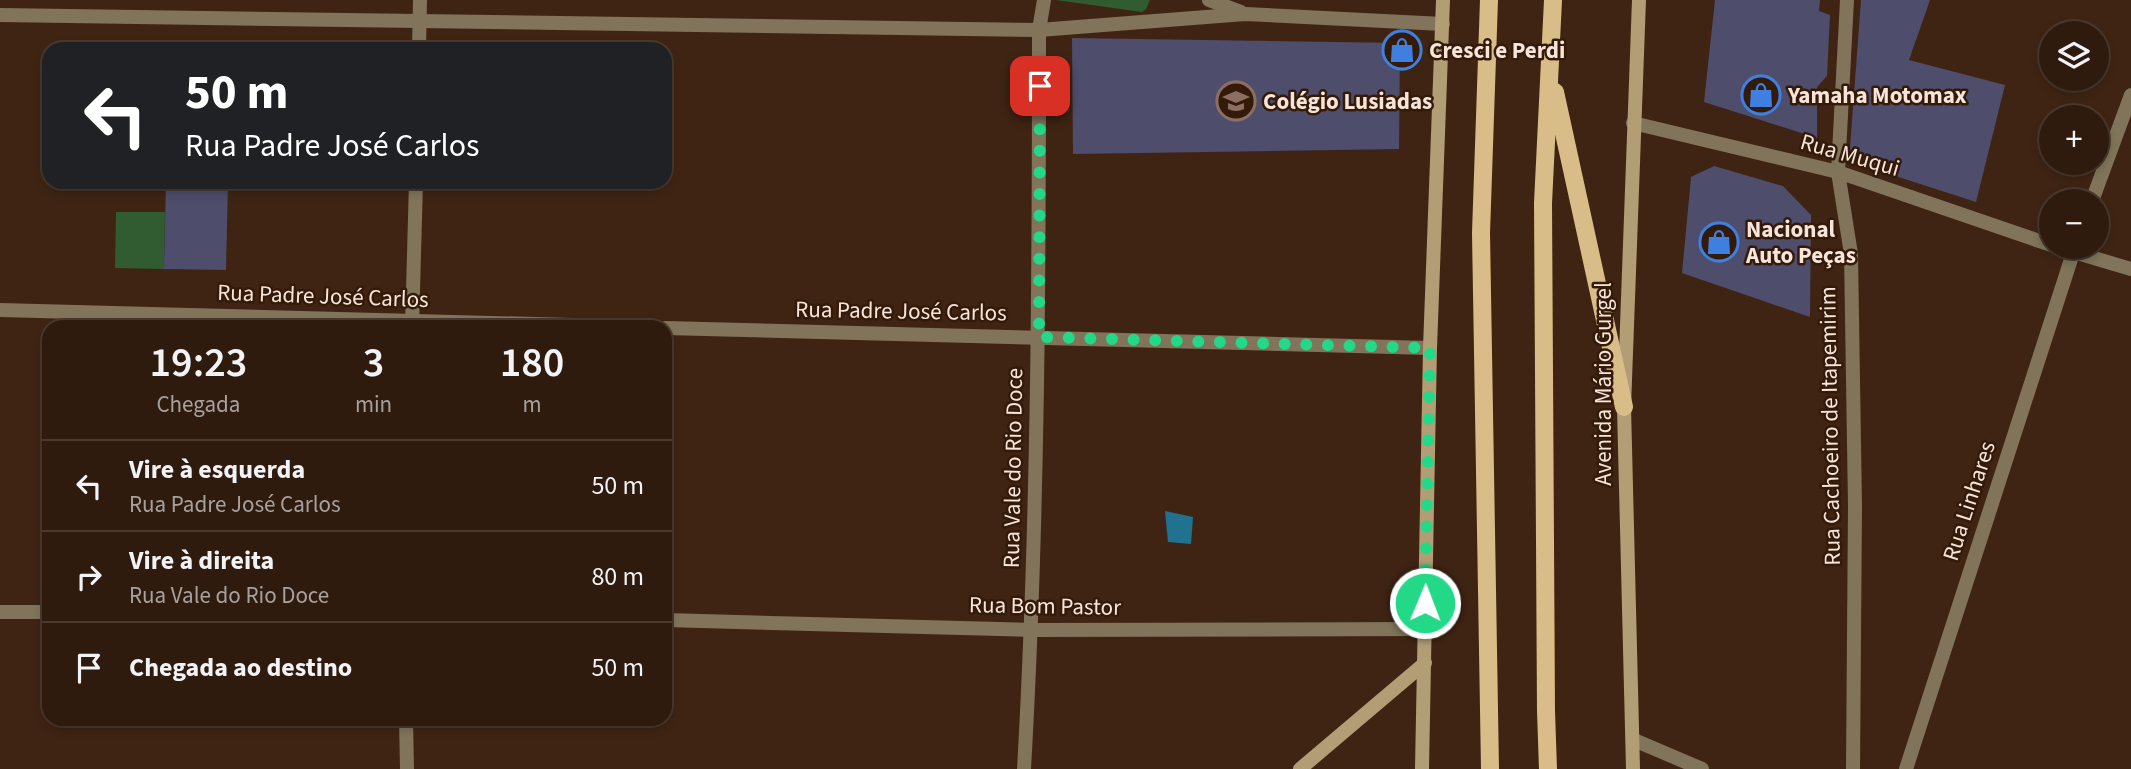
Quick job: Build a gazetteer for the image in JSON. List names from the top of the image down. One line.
{"streets":{"main road":["Avenida Mário Gurgel"],"street":["Rua Muqui","Rua Padre José Carlos","Rua Cachoeiro de Itapemirim","Rua Vale do Rio Doce","Rua Linhares","Rua Bom Pastor"]},"crossings":[["Rua Muqui","Avenida Mário Gurgel"],["Rua Muqui","Rua Cachoeiro de Itapemirim"],["Rua Padre José Carlos","Rua Vale do Rio Doce"],["Rua Vale do Rio Doce","Rua Bom Pastor"]],"places":{"shop":["Cresci e Perdi","Yamaha Motomax","Nacional Auto Peças"],"school or university":["Colégio Lusiadas"]},"page":{"map_buttons":["+","−"],"turn":["50 m","Rua Padre José Carlos"],"eta":["19:23","Chegada","3","min","180","m"],"list":[{"name":"Vire à esquerda","note":"Rua Padre José Carlos","value":"50 m"},{"name":"Vire à direita","note":"Rua Vale do Rio Doce","value":"80 m"},{"name":"Chegada ao destino","value":"50 m"}]}}
